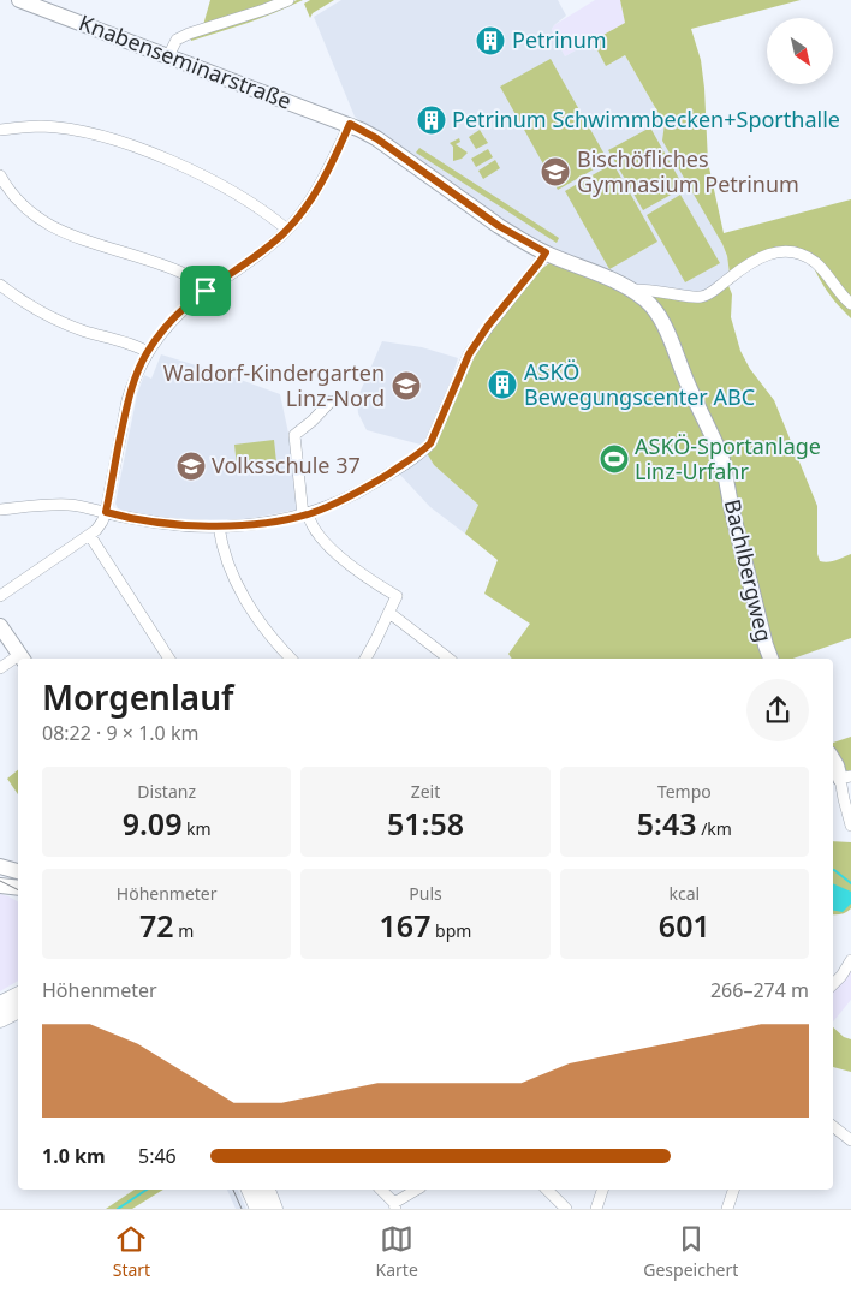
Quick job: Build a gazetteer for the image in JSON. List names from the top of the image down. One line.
{"streets":{"street":["Knabenseminarstraße","Bachlbergweg"]},"crossings":[["Knabenseminarstraße","Bachlbergweg"]],"places":{"building":["Petrinum","Petrinum Schwimmbecken+Sporthalle","ASKÖ Bewegungscenter ABC"],"school or university":["Bischöfliches Gymnasium Petrinum","Waldorf-Kindergarten Linz-Nord","Volksschule 37"],"sports":["ASKÖ-Sportanlage Linz-Urfahr"]},"north":"bottom right","page":{"heading":["Morgenlauf","08:22 · 9 × 1.0 km"],"stats":[["Distanz","9.09 km"],["Zeit","51:58"],["Tempo","5:43 /km"],["Höhenmeter","72 m"],["Puls","167 bpm"],["kcal","601"]],"chart":["Höhenmeter","266–274 m"],"list":[{"name":"1.0 km","note":"5:46"}],"tabs":["Start","Karte","Gespeichert"]}}
